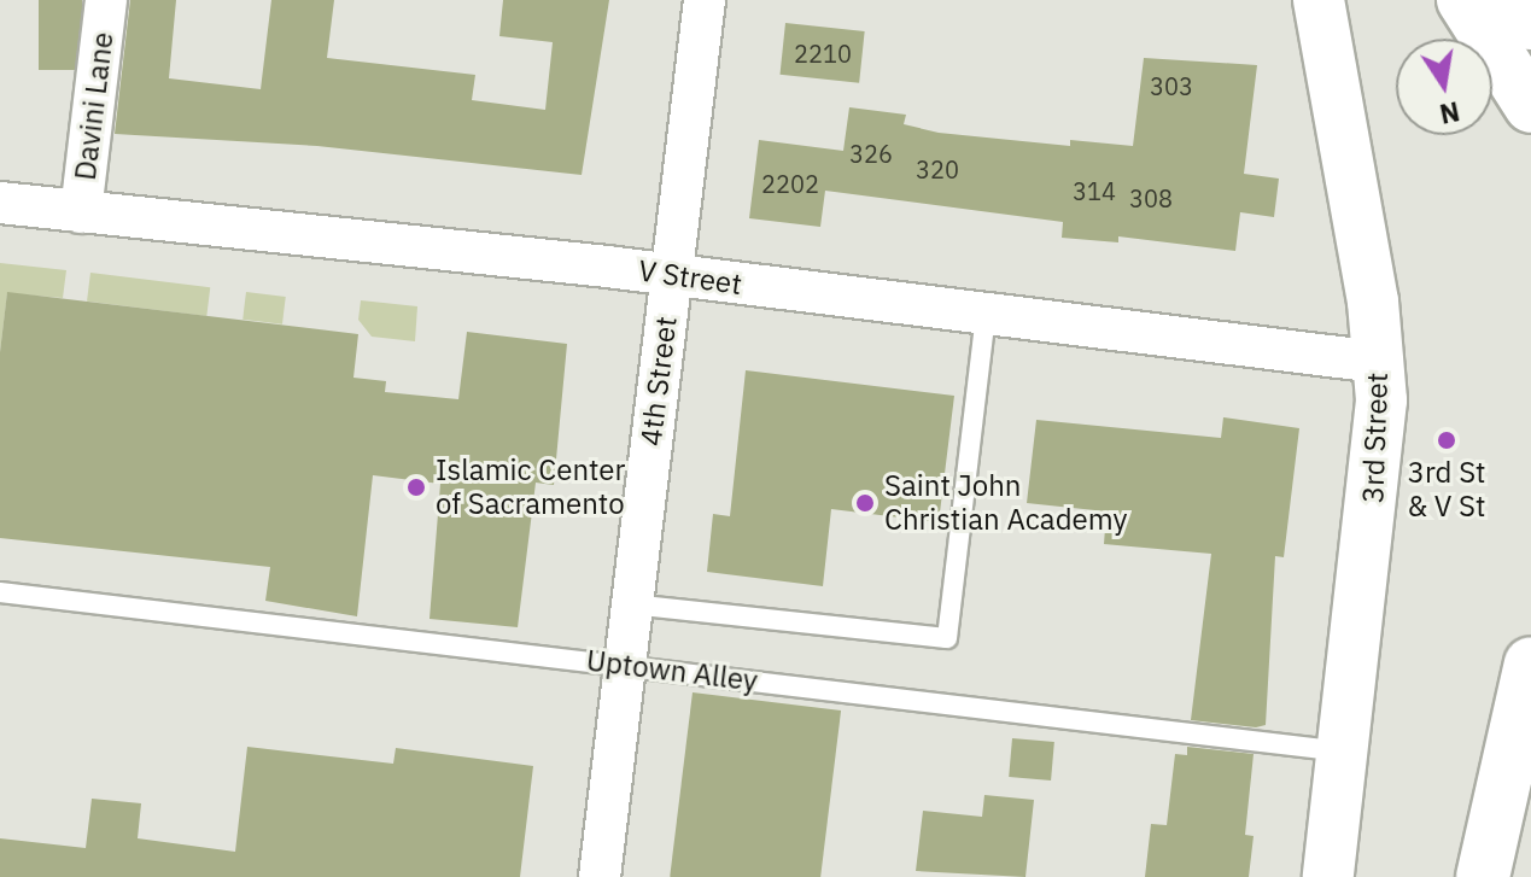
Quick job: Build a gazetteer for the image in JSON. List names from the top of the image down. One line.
{"streets":{"street":["Davini Lane","V Street","4th Street","3rd Street"],"lane":["Uptown Alley"]},"crossings":[["Davini Lane","V Street"],["V Street","4th Street"],["V Street","3rd Street"],["4th Street","Uptown Alley"],["3rd Street","Uptown Alley"]],"places":["3rd St & V St","Islamic Center of Sacramento","Saint John Christian Academy"],"house_numbers":["2210","303","326","320","2202","314","308"],"north":"bottom"}
